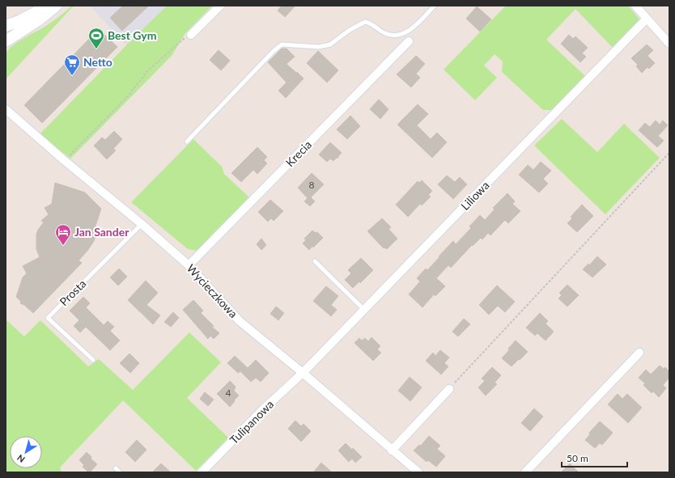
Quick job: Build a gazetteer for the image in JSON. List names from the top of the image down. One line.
{"streets":{"street":["Krecia","Liliowa","Wycieczkowa","Tulipanowa"],"lane":["Prosta"]},"crossings":[["Krecia","Wycieczkowa"],["Liliowa","Wycieczkowa"],["Liliowa","Tulipanowa"],["Wycieczkowa","Prosta"],["Wycieczkowa","Tulipanowa"]],"places":{"sports":["Best Gym"],"supermarket":["Netto"],"hotel":["Jan Sander"]},"house_numbers":["8","4"],"scale_bar":"50 m","north":"bottom left"}
